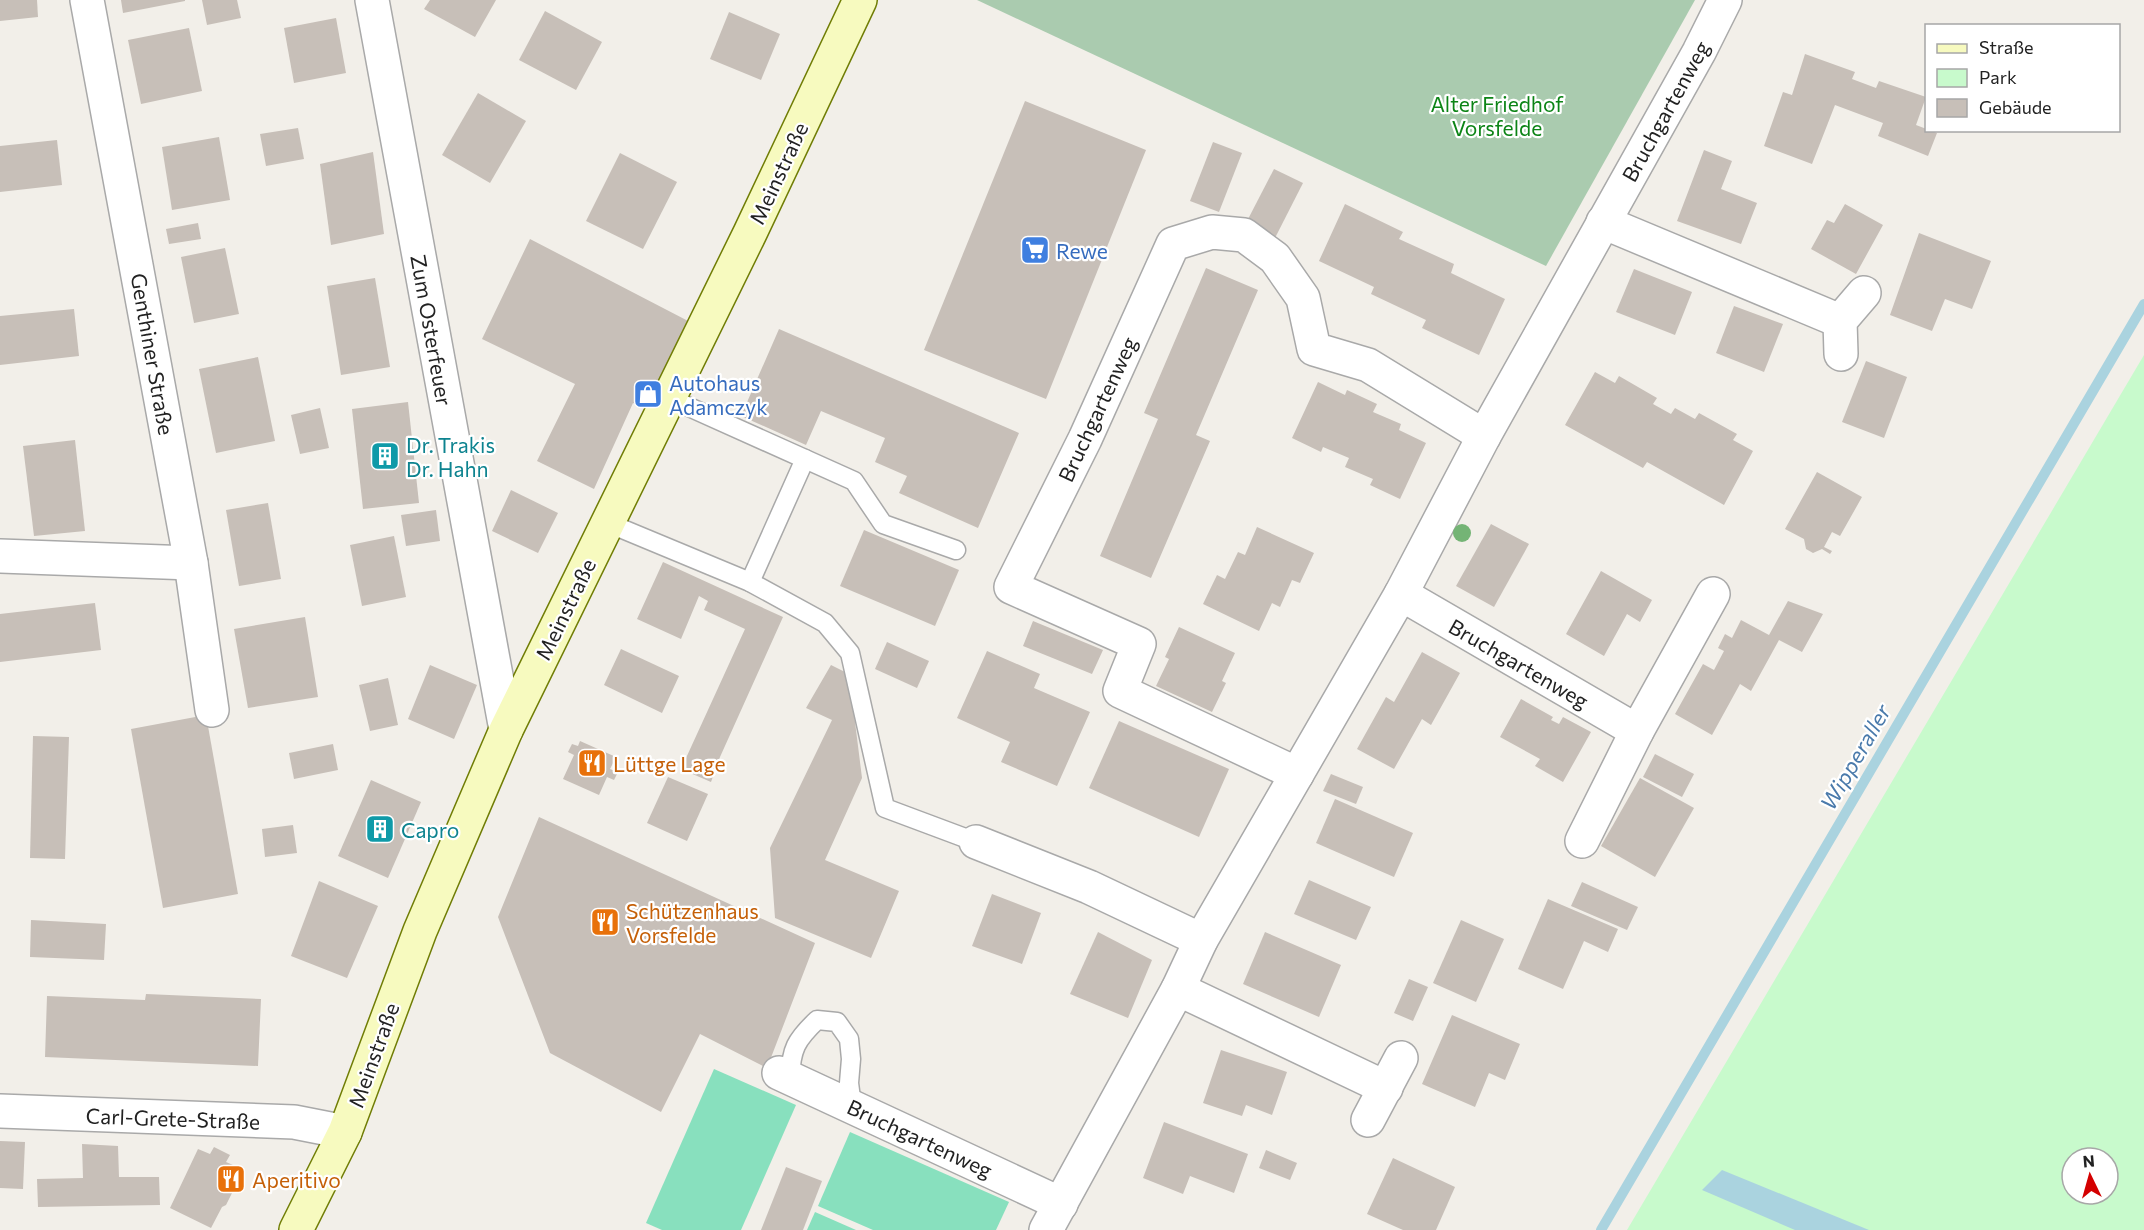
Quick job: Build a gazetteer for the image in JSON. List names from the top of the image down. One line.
{"streets":{"street":["Bruchgartenweg","Meinstraße","Zum Osterfeuer","Genthiner Straße","Carl-Grete-Straße"]},"crossings":[["Meinstraße","Zum Osterfeuer"],["Meinstraße","Carl-Grete-Straße"]],"water":["Wipperaller"],"parks":["Alter Friedhof Vorsfelde"],"places":{"supermarket":["Rewe"],"shop":["Autohaus Adamczyk"],"building":["Dr. Trakis Dr. Hahn","Capro"],"restaurant":["Lüttge Lage","Schützenhaus Vorsfelde","Aperitivo"]},"legend":["Straße","Park","Gebäude"],"north":"top"}
